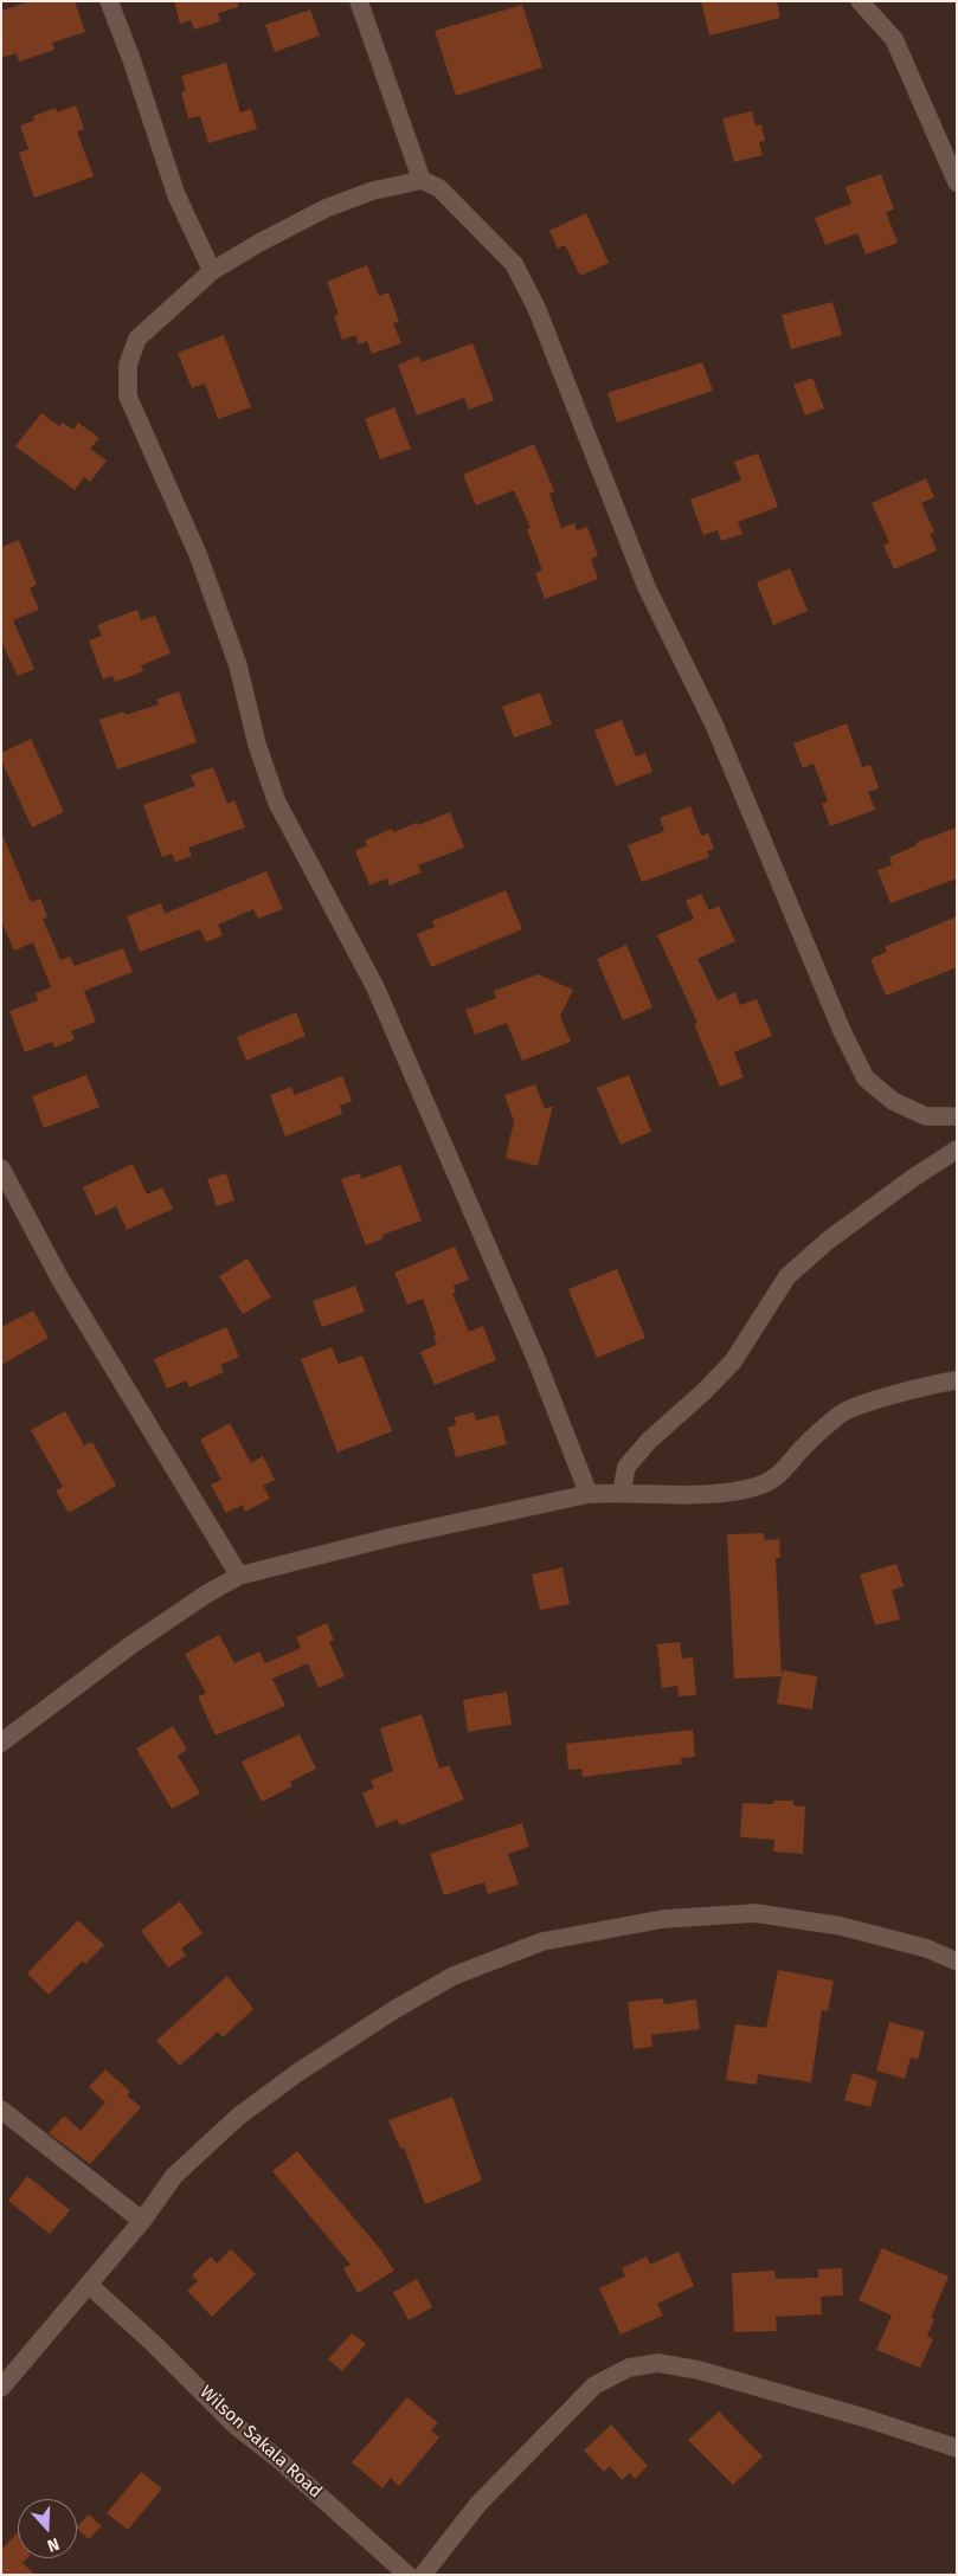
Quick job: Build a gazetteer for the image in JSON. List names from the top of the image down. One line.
{"streets":{"street":["Wilson Sakala Road"]},"north":"bottom"}
